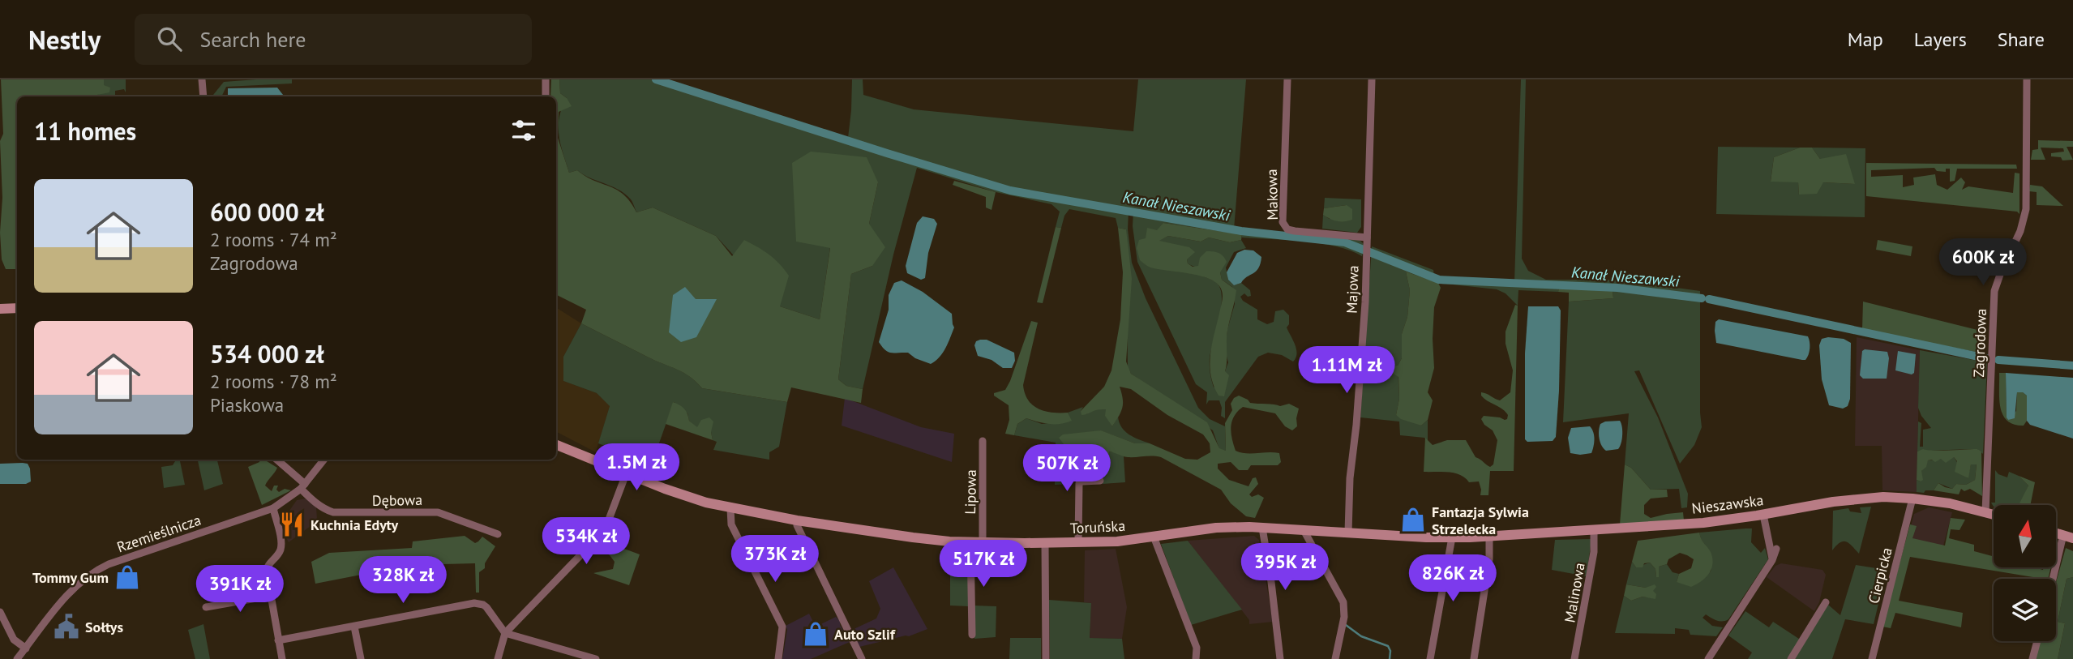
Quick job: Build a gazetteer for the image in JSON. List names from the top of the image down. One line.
{"streets":{"main road":["Nieszawska","Toruńska"],"street":["Makowa","Majowa","Zagrodowa","Lipowa","Dębowa","Rzemieślnicza","Cierpicka","Malinowa"]},"crossings":[["Makowa","Majowa"],["Majowa","Toruńska"],["Zagrodowa","Nieszawska"],["Lipowa","Toruńska"],["Dębowa","Rzemieślnicza"],["Nieszawska","Toruńska"],["Nieszawska","Cierpicka"],["Nieszawska","Malinowa"]],"water":["Kanał Nieszawski"],"places":{"shop":["Fantazja Sylwia Strzelecka","Tommy Gum","Auto Szlif"],"restaurant":["Kuchnia Edyty"],"public building":["Sołtys"]},"north":"top","page":{"header":"Nestly","search":"Search here","nav":["Map","Layers","Share"],"heading":"11 homes","list":[{"name":"600 000 zł","note":"2 rooms · 74 m² · Zagrodowa"},{"name":"534 000 zł","note":"2 rooms · 78 m² · Piaskowa"}],"price":["600K zł","1.11M zł","1.5M zł","507K zł","534K zł","373K zł","517K zł","395K zł","826K zł","328K zł","391K zł"]}}
